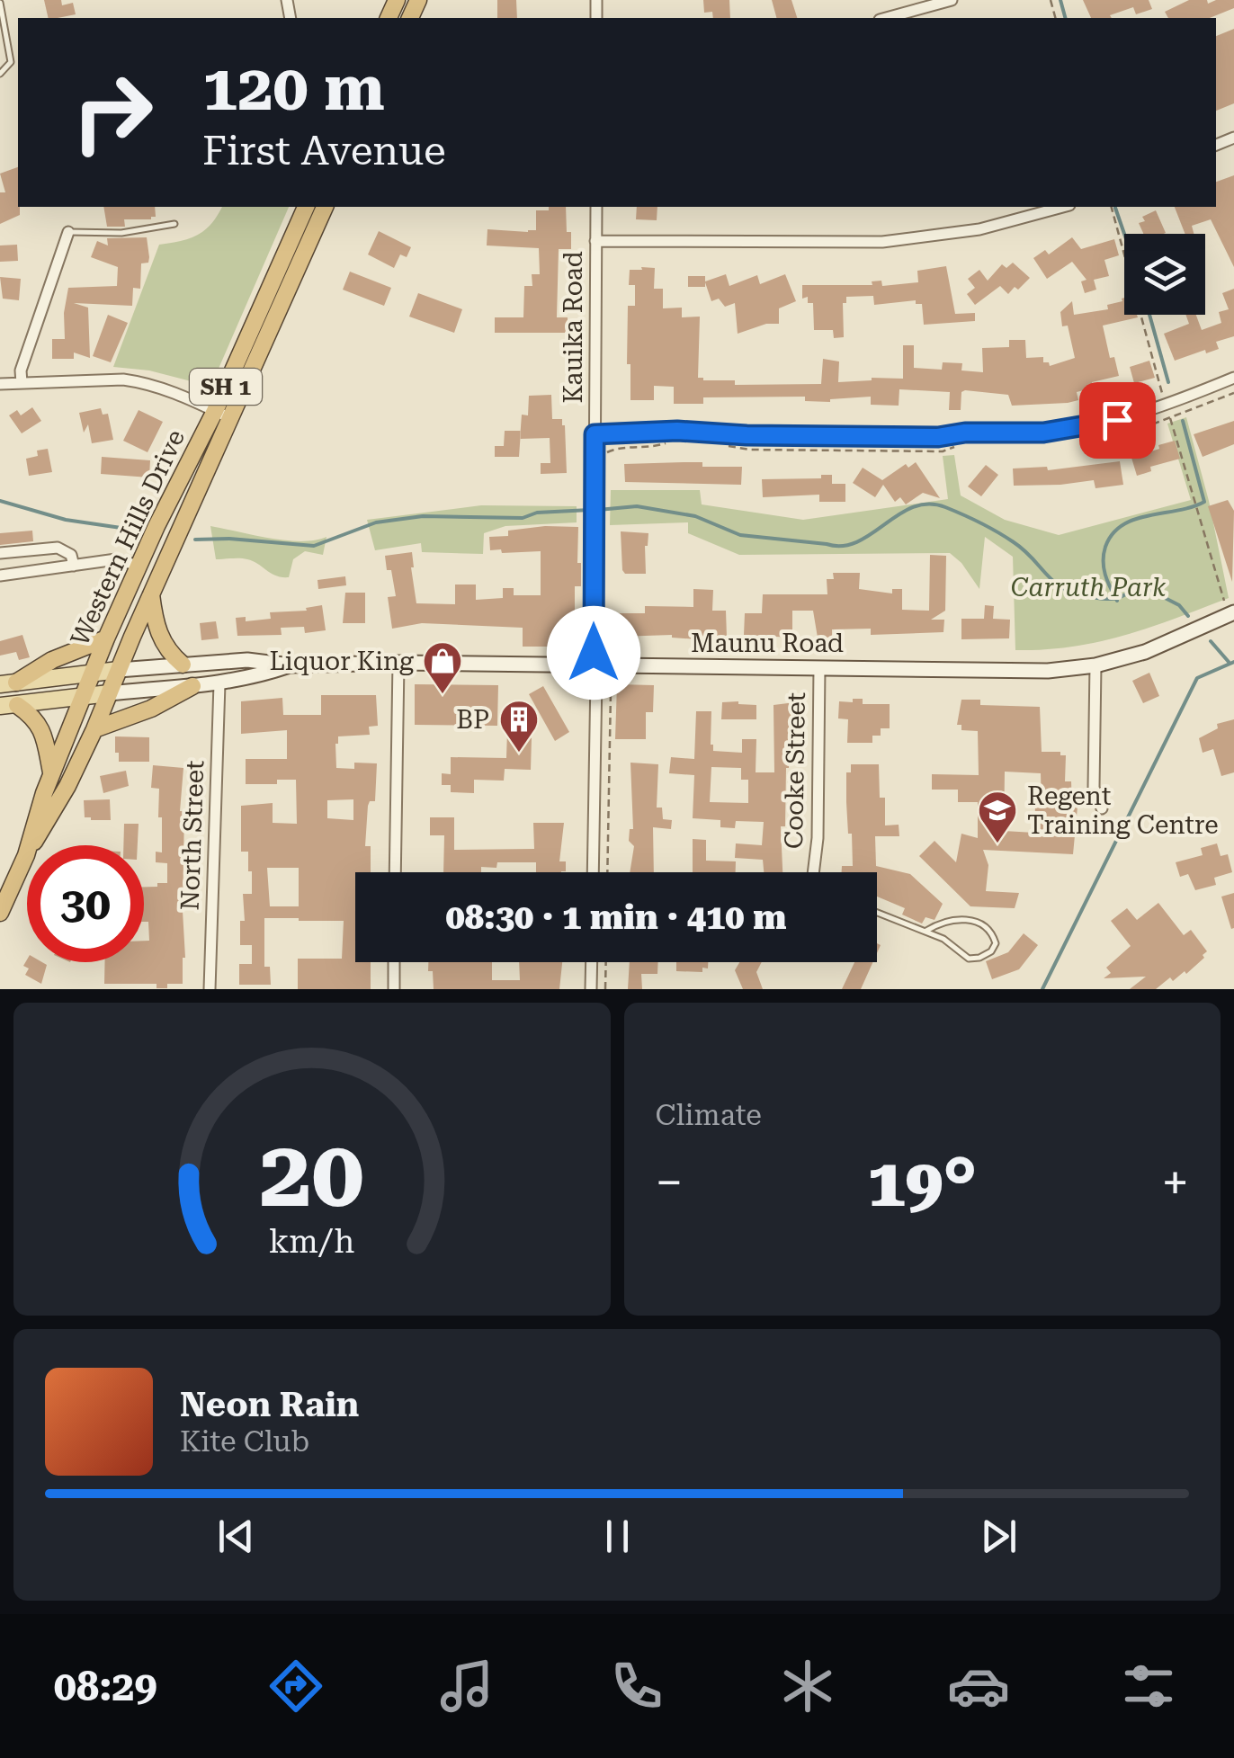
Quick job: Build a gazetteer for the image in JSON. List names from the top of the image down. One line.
{"streets":{"highway":["SH 1","Western Hills Drive"],"main road":["Maunu Road"],"street":["Kauika Road","Cooke Street","North Street"]},"crossings":[["Kauika Road","Maunu Road"],["SH 1","Western Hills Drive"],["SH 1","Maunu Road"],["Western Hills Drive","Maunu Road"],["Maunu Road","Cooke Street"],["Maunu Road","North Street"]],"parks":["Carruth Park"],"places":{"shop":["Liquor King"],"building":["BP"],"school or university":["Regent Training Centre"]},"page":{"turn":["120 m","First Avenue"],"limit":"30","trip":"08:30 · 1 min · 410 m","tile":"Climate","heat":["−","19°","+"],"song":["Neon Rain","Kite Club"],"tabs":"08:29","gauge":["20","km/h"]}}
